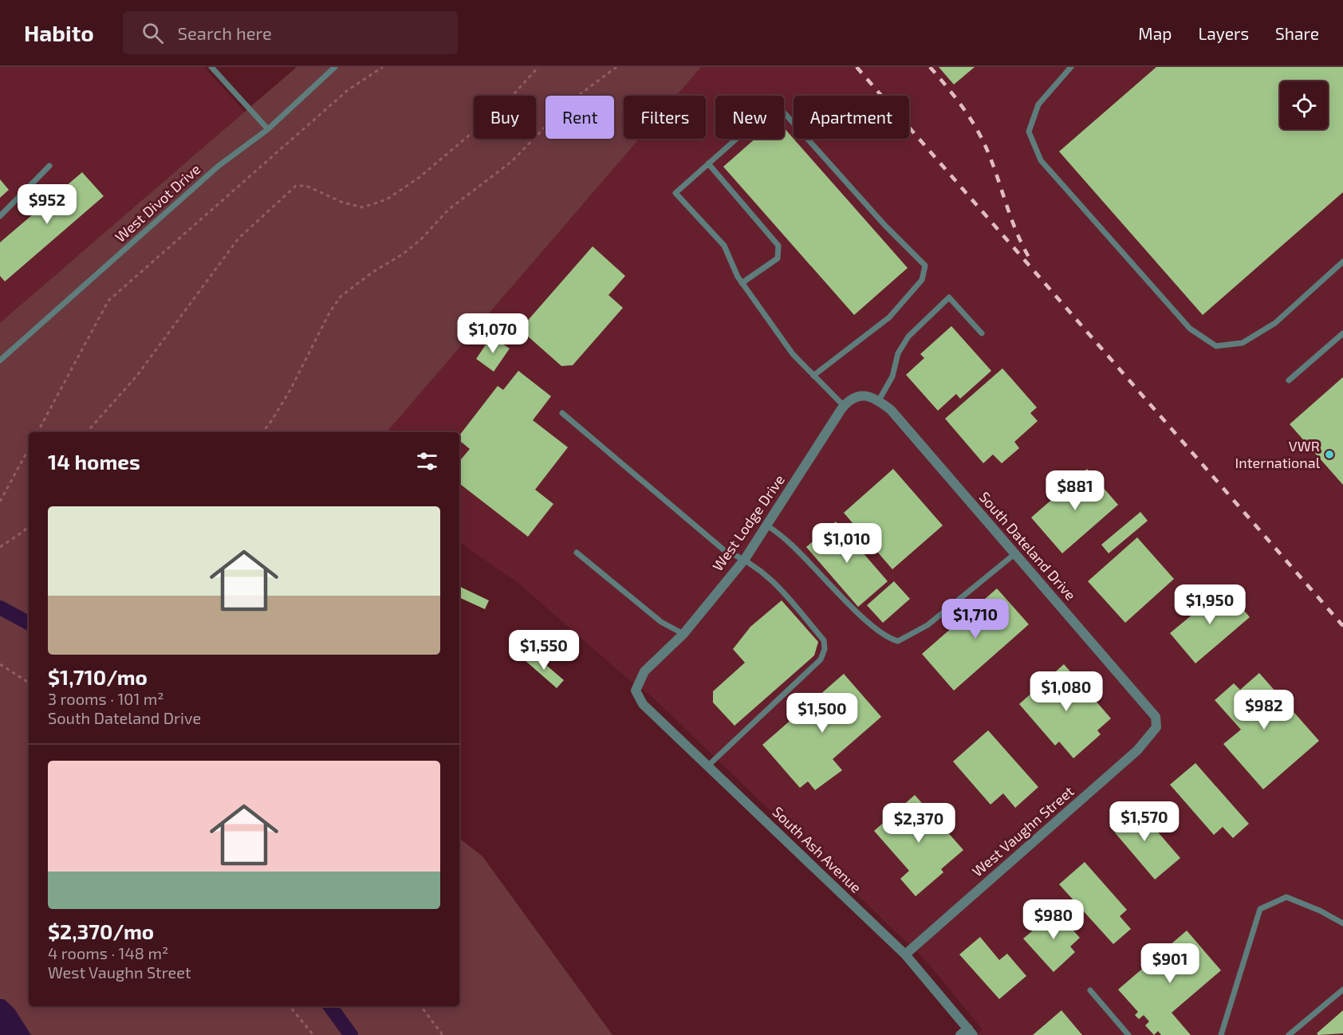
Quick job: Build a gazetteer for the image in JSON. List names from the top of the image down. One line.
{"streets":{"street":["West Lodge Drive","South Dateland Drive","West Vaughn Street","South Ash Avenue"],"lane":["West Divot Drive"]},"crossings":[["West Lodge Drive","South Dateland Drive"],["West Lodge Drive","South Ash Avenue"],["South Dateland Drive","West Vaughn Street"],["West Vaughn Street","South Ash Avenue"]],"places":["VWR International"],"page":{"header":"Habito","search":"Search here","nav":["Map","Layers","Share"],"chip":["Buy","Rent","Filters","New","Apartment"],"price":["$952","$1,070","$881","$1,010","$1,950","$1,710","$1,550","$1,080","$982","$1,500","$1,570","$2,370","$980","$901"],"heading":"14 homes","list":[{"name":"$1,710/mo","note":"3 rooms · 101 m² · South Dateland Drive"},{"name":"$2,370/mo","note":"4 rooms · 148 m² · West Vaughn Street"}]}}
